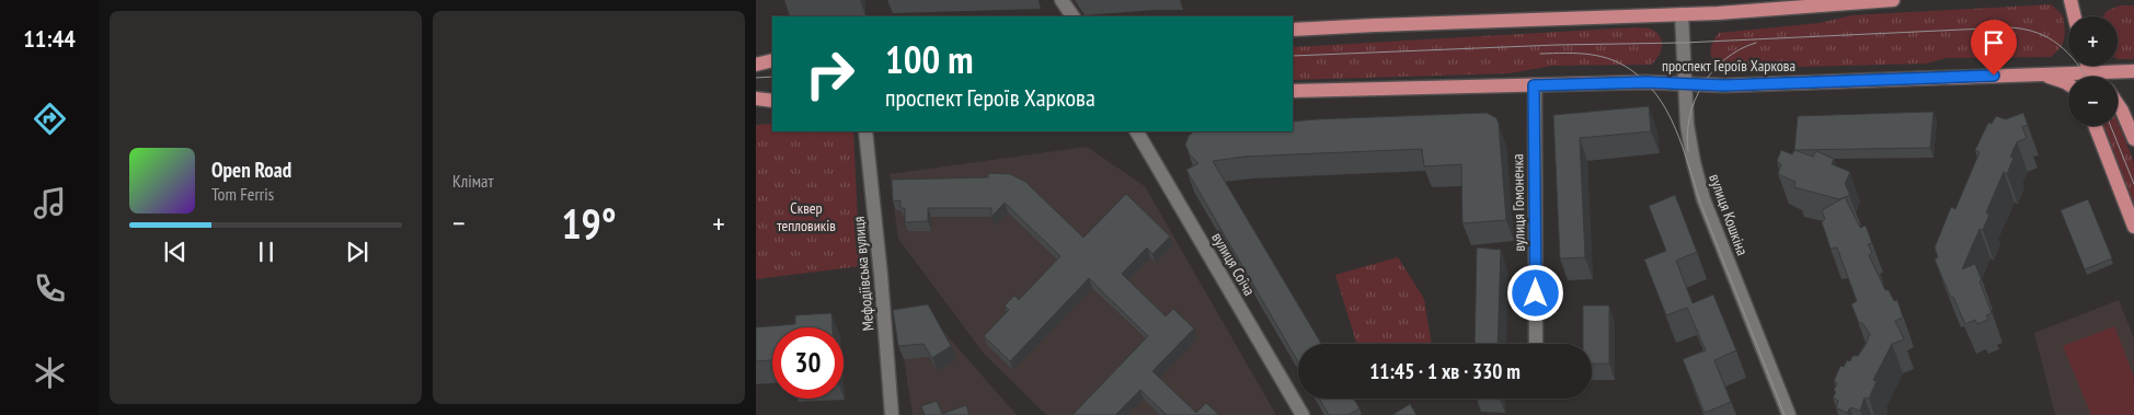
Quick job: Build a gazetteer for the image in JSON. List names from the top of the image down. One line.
{"streets":{"main road":["проспект Героїв Харкова"],"street":["вулиця Гомоненка","вулиця Кошкіна","вулиця Соїча","Мефодіївська вулиця"]},"crossings":[["проспект Героїв Харкова","вулиця Гомоненка"],["проспект Героїв Харкова","вулиця Кошкіна"]],"parks":["Сквер тепловиків"],"page":{"tabs":"11:44","tile":"Клімат","map_buttons":["+","−"],"turn":["100 m","проспект Героїв Харкова"],"song":["Open Road","Tom Ferris"],"heat":["−","19°","+"],"limit":"30","trip":"11:45 · 1 хв · 330 m"}}
